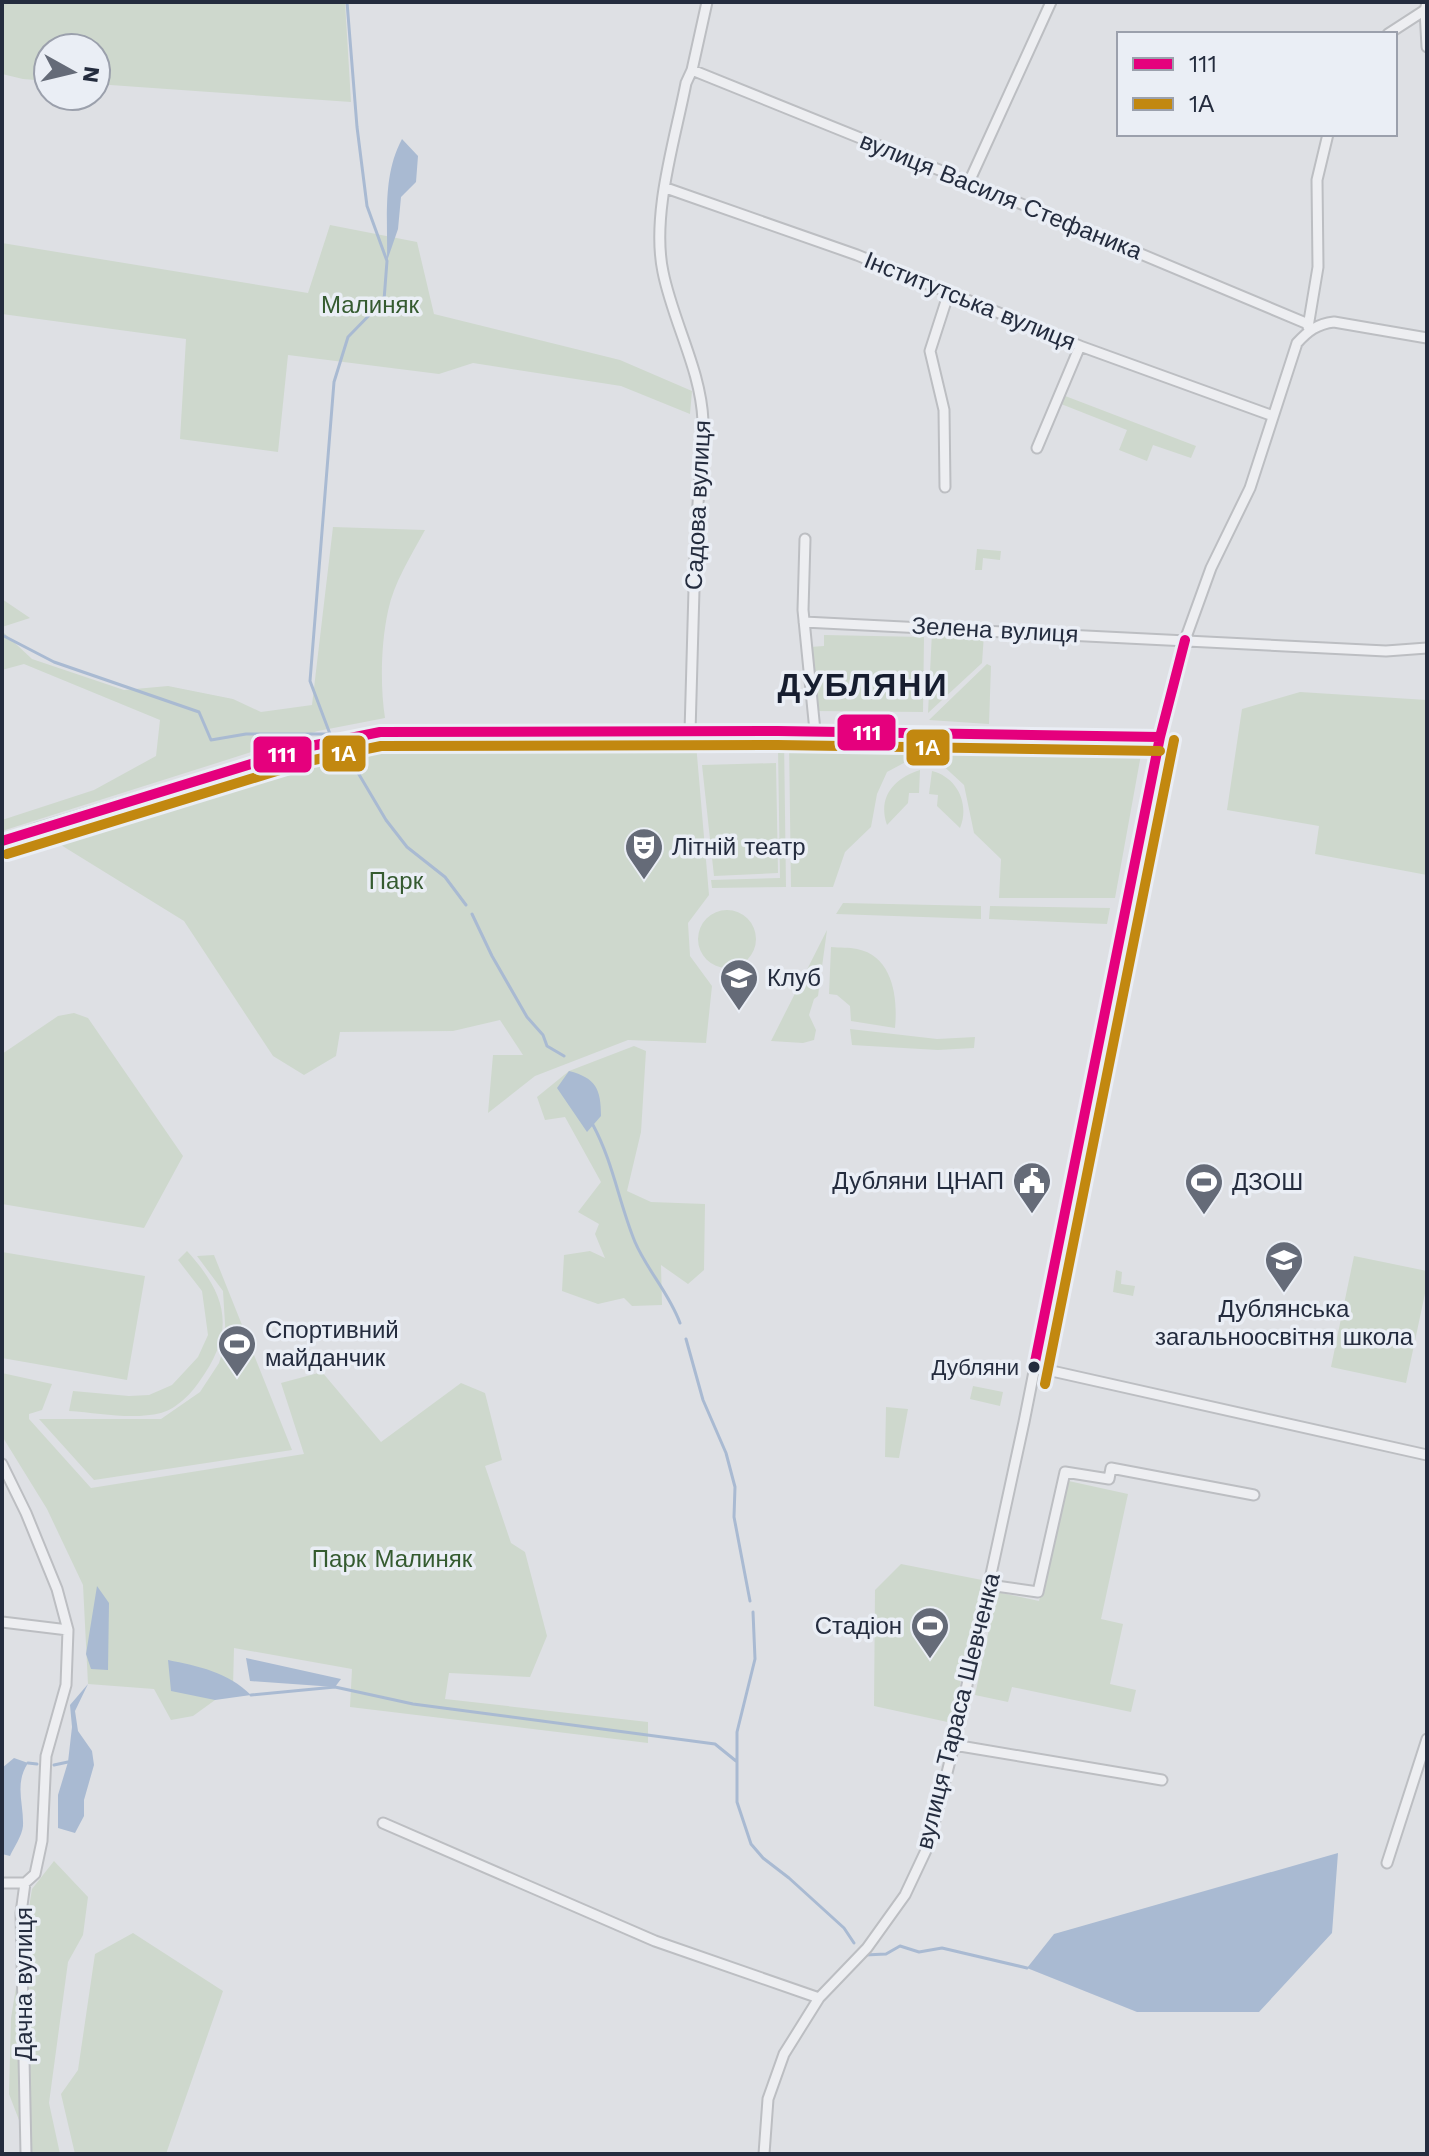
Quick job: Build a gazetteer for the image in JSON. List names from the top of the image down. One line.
{"streets":{"street":["вулиця Василя Стефаника","Інститутська вулиця","Садова вулиця","Зелена вулиця","вулиця Тараса Шевченка","Дачна вулиця"]},"crossings":[["вулиця Василя Стефаника","Садова вулиця"],["вулиця Василя Стефаника","вулиця Тараса Шевченка"],["Інститутська вулиця","Садова вулиця"],["Інститутська вулиця","вулиця Тараса Шевченка"],["Зелена вулиця","вулиця Тараса Шевченка"]],"districts":["ДУБЛЯНИ"],"parks":["Малиняк","Парк","Парк Малиняк"],"places":{"theatre":["Літній театр"],"school or university":["Клуб","Дублянська загальноосвітня школа"],"public building":["Дубляни ЦНАП"],"sports":["ДЗОШ","Спортивний майданчик","Стадіон"],"other":["Дубляни"]},"lines":["transit line 111","transit line 1А"],"legend":["111","1А"],"north":"right"}
